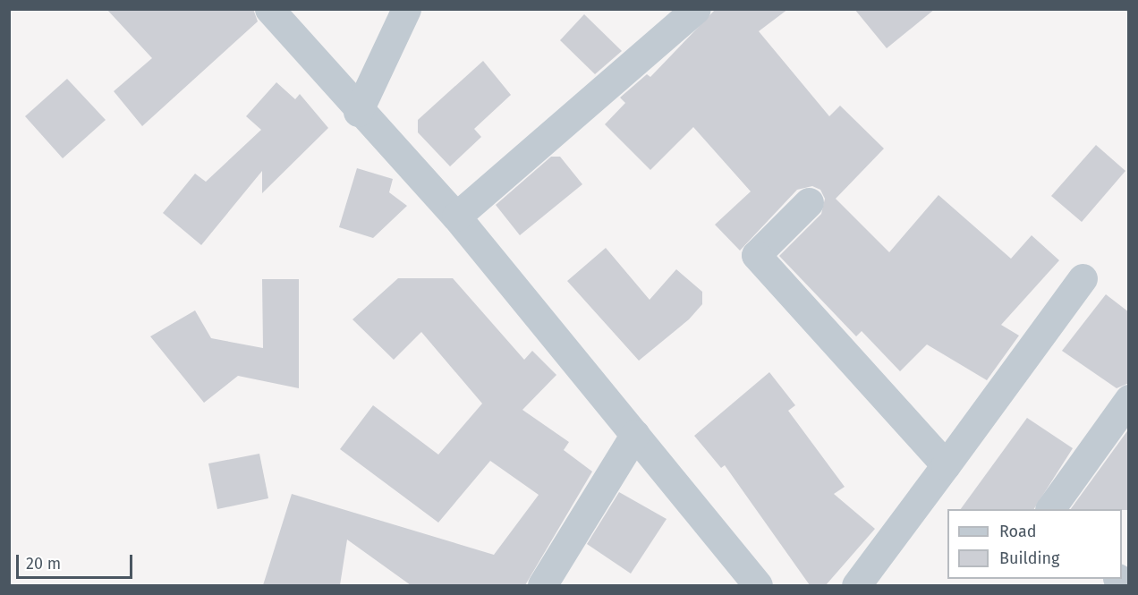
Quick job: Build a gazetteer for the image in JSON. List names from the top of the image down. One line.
{"legend":["Road","Building"],"scale_bar":"20 m"}
